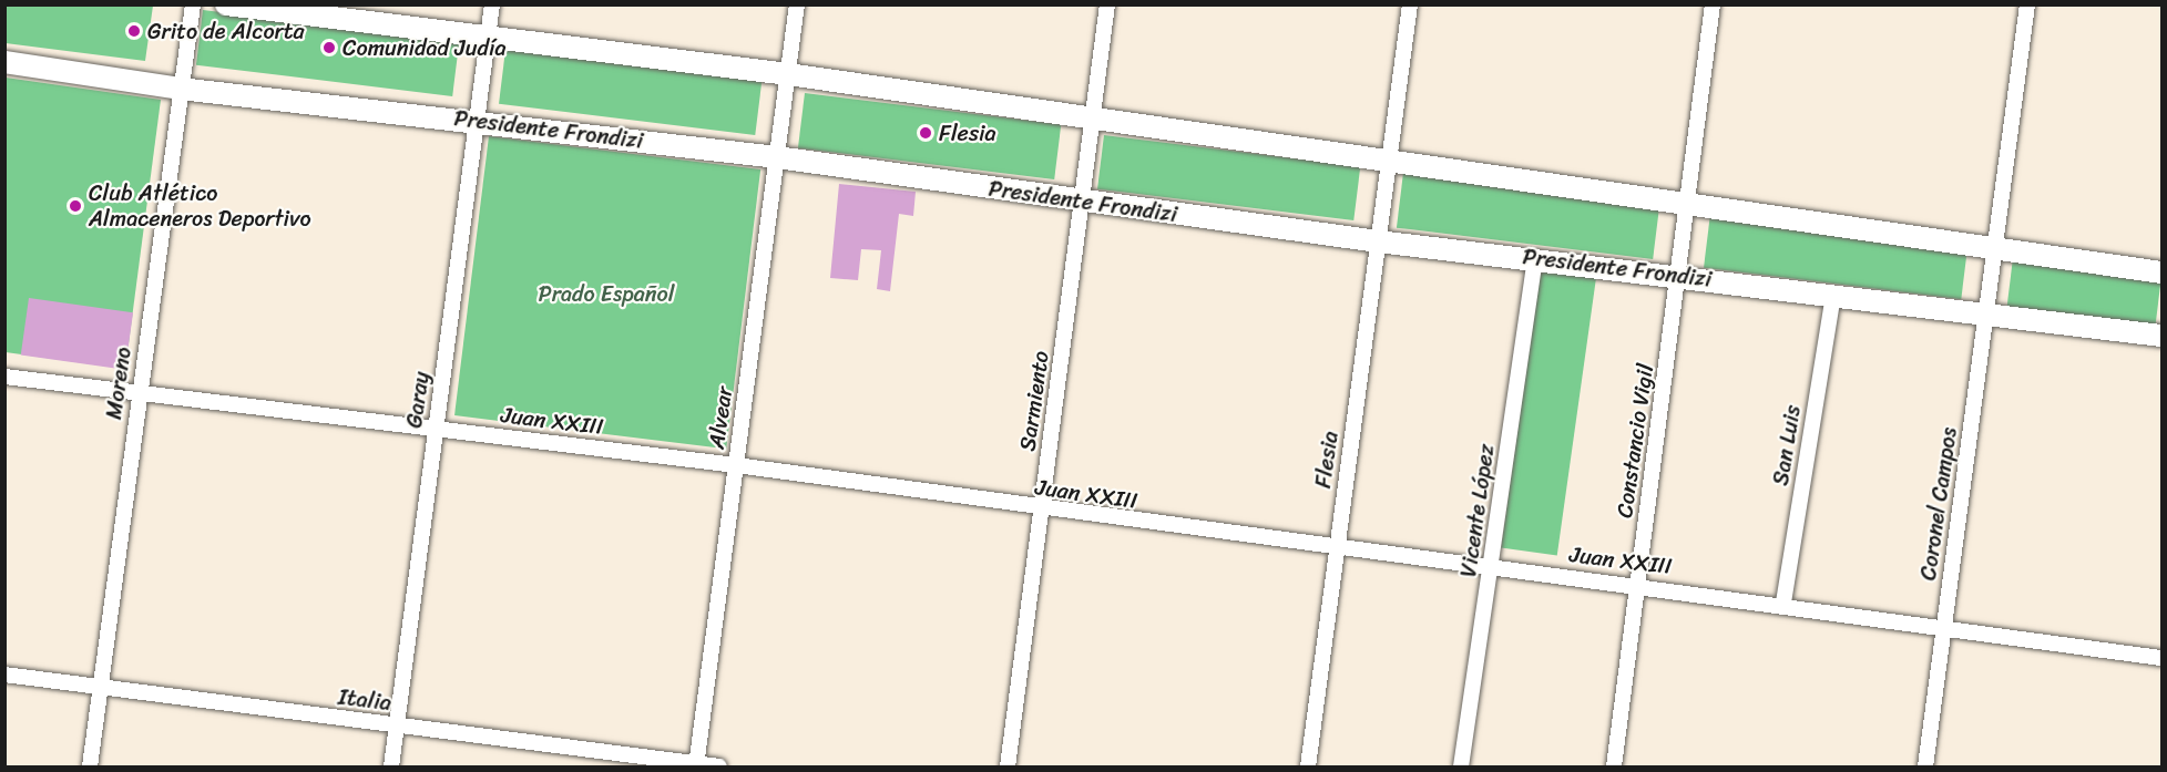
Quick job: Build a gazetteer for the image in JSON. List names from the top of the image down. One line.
{"streets":{"main road":["Presidente Frondizi"],"street":["Moreno","Garay","Sarmiento","Alvear","Juan XXIII","Constancio Vigil","San Luis","Flesia","Coronel Campos","Vicente López","Italia"]},"crossings":[["Presidente Frondizi","Moreno"],["Presidente Frondizi","Garay"],["Presidente Frondizi","Sarmiento"],["Presidente Frondizi","Alvear"],["Presidente Frondizi","Constancio Vigil"],["Presidente Frondizi","San Luis"],["Presidente Frondizi","Flesia"],["Presidente Frondizi","Coronel Campos"],["Presidente Frondizi","Vicente López"],["Moreno","Juan XXIII"],["Moreno","Italia"],["Garay","Juan XXIII"],["Garay","Italia"],["Sarmiento","Juan XXIII"],["Alvear","Juan XXIII"],["Alvear","Italia"],["Juan XXIII","Constancio Vigil"],["Juan XXIII","San Luis"],["Juan XXIII","Flesia"],["Juan XXIII","Coronel Campos"],["Juan XXIII","Vicente López"]],"parks":["Prado Español"],"places":["Grito de Alcorta","Comunidad Judía","Flesia","Club Atlético Almaceneros Deportivo"]}
